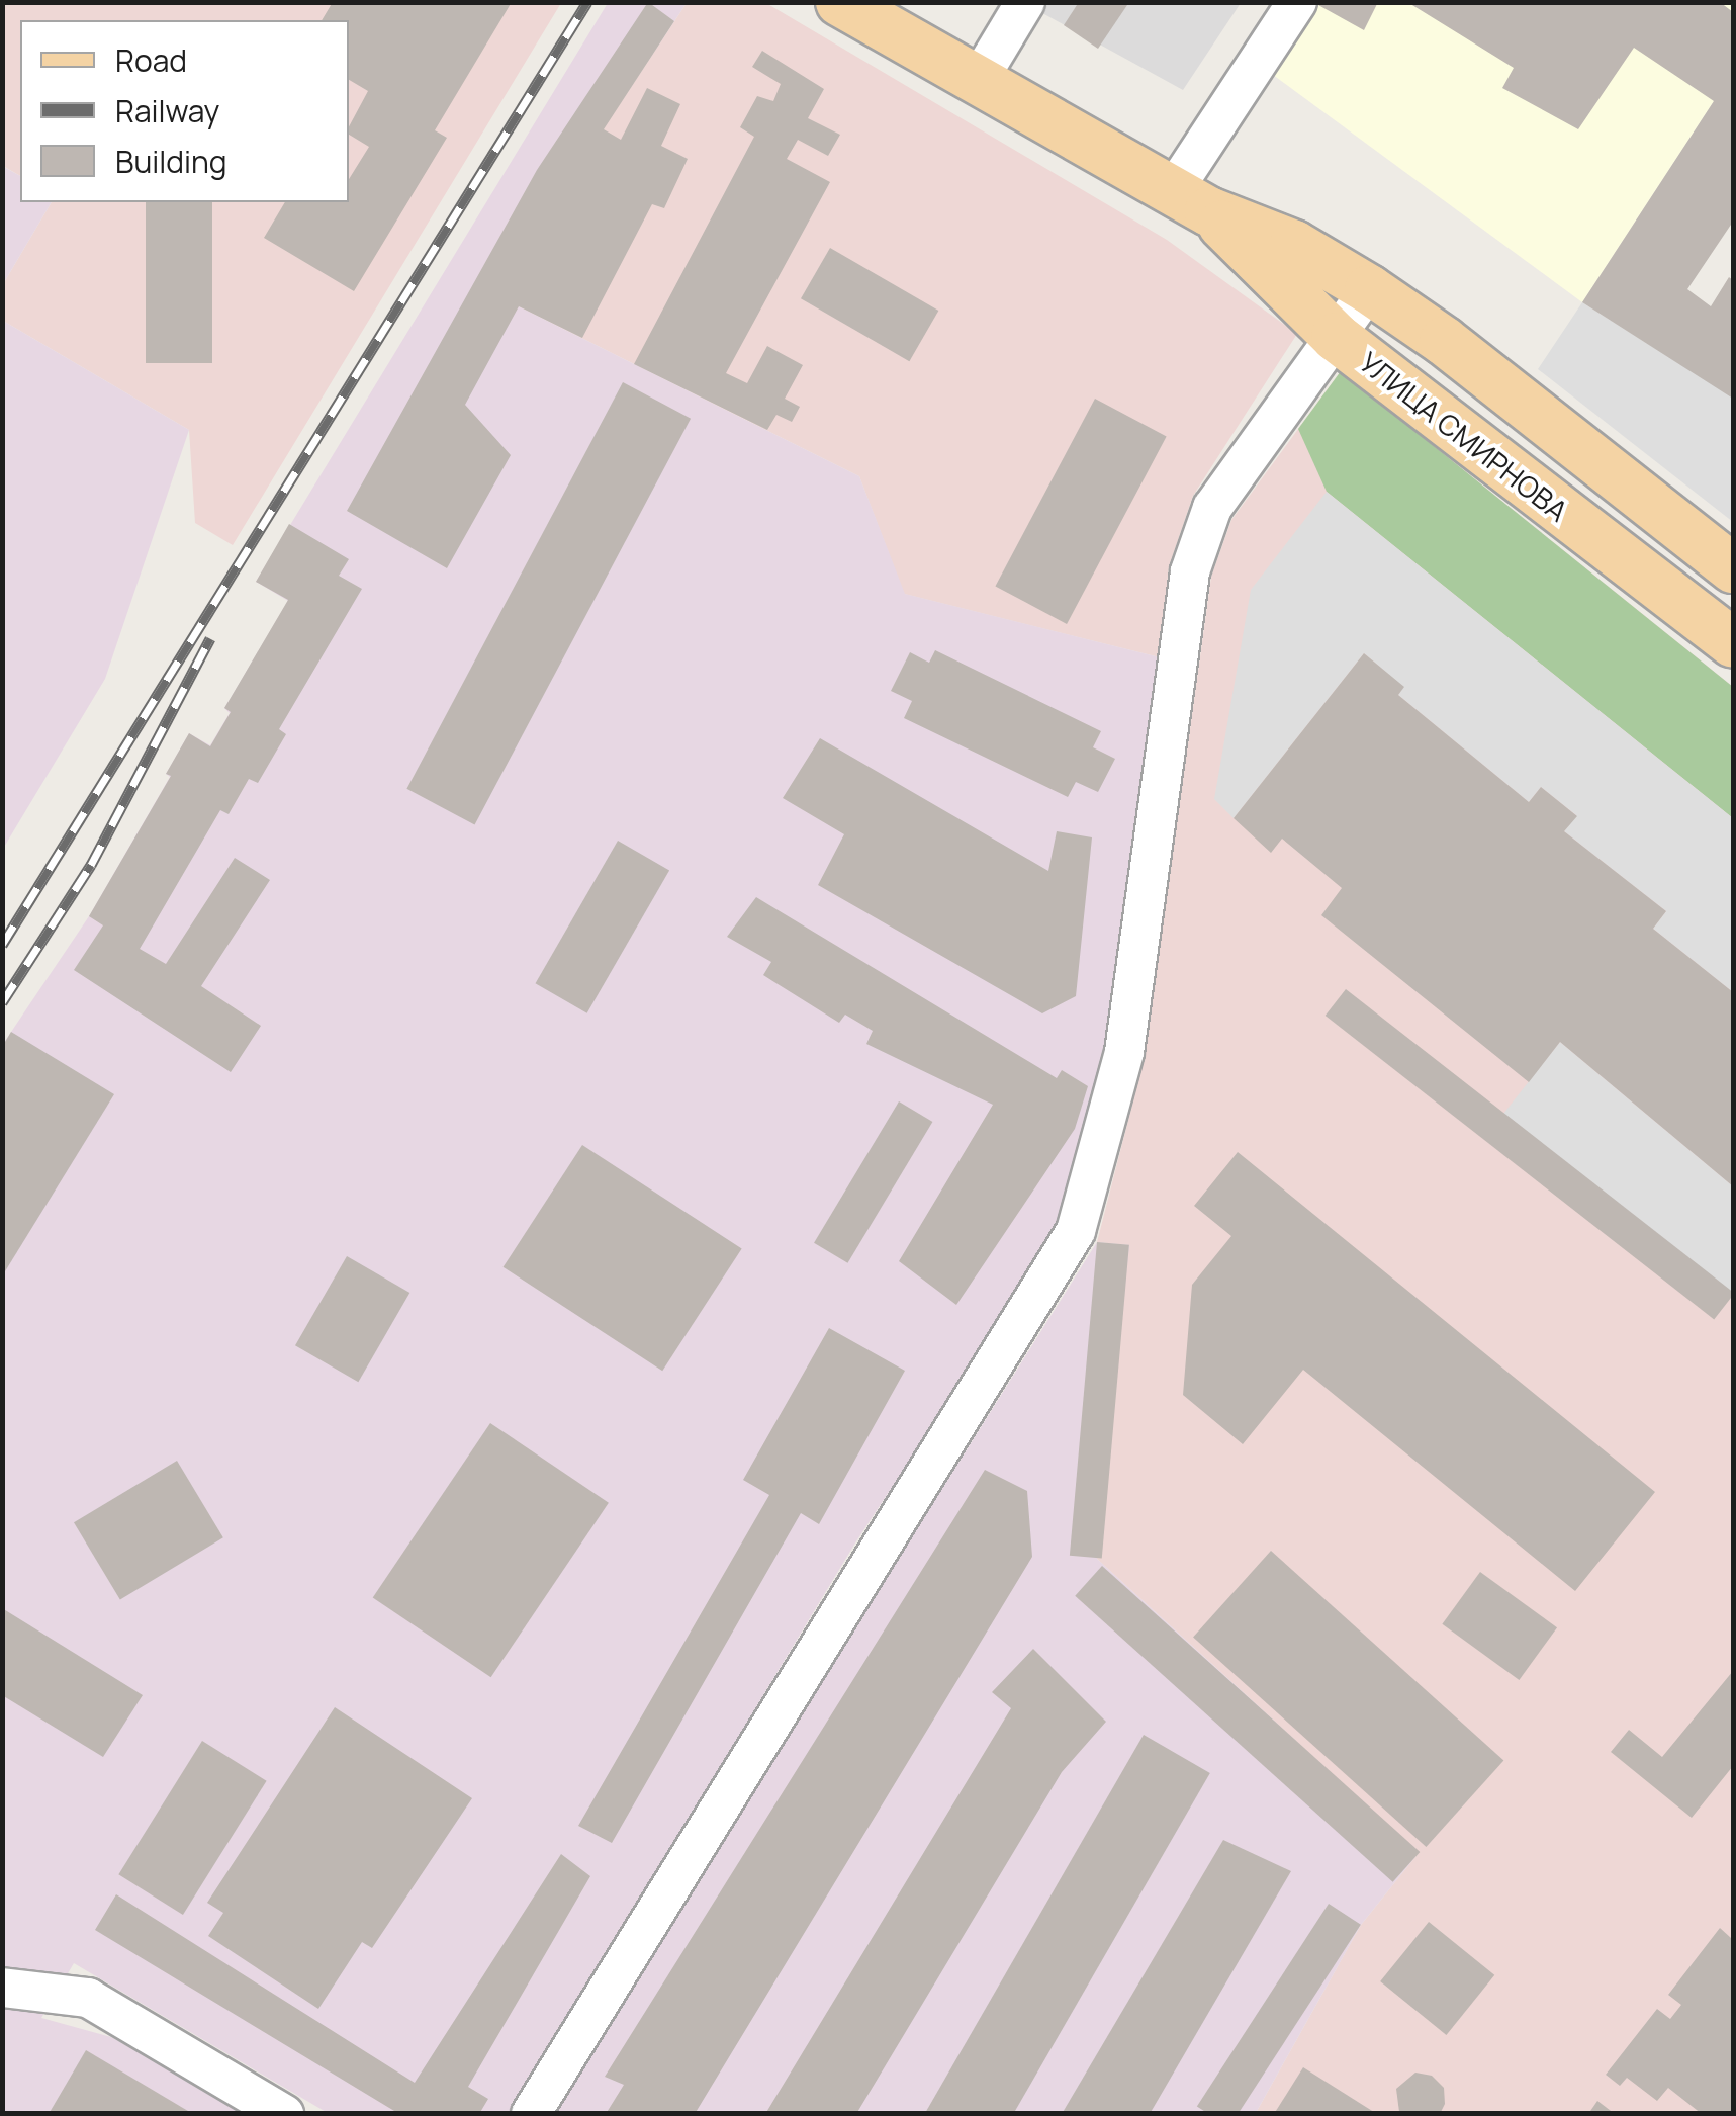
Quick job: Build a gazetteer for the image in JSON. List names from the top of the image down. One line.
{"streets":{"main road":["УЛИЦА СМИРНОВА"]},"legend":["Road","Railway","Building"]}
